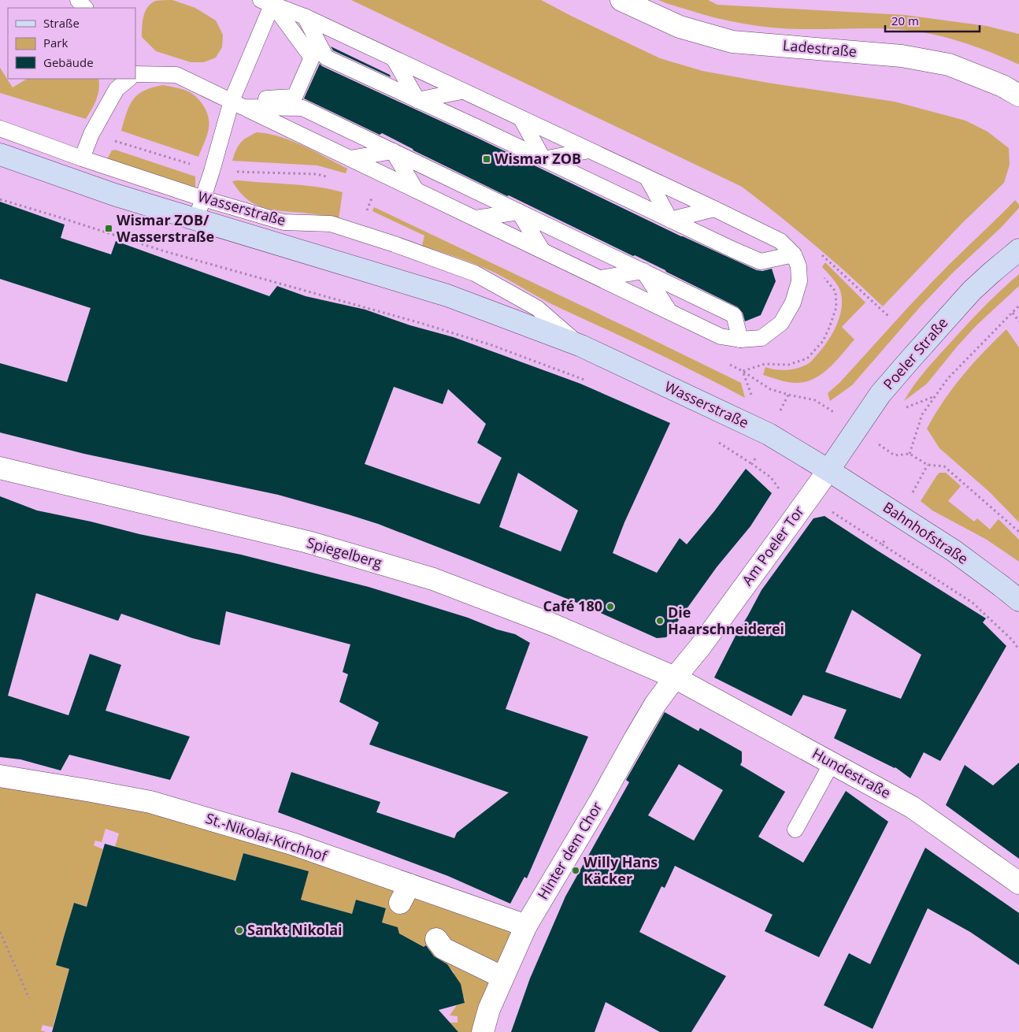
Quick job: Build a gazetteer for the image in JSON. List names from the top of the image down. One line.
{"streets":{"street":["Ladestraße","Wasserstraße","Poeler Straße","Bahnhofstraße","Am Poeler Tor","Spiegelberg","Hundestraße","St.-Nikolai-Kirchhof","Hinter dem Chor"]},"crossings":[["Wasserstraße","Poeler Straße"],["Wasserstraße","Bahnhofstraße"],["Wasserstraße","Am Poeler Tor"],["Poeler Straße","Bahnhofstraße"],["Poeler Straße","Am Poeler Tor"],["Bahnhofstraße","Am Poeler Tor"],["Am Poeler Tor","Spiegelberg"],["Am Poeler Tor","Hundestraße"],["Am Poeler Tor","Hinter dem Chor"],["Spiegelberg","Hundestraße"],["Spiegelberg","Hinter dem Chor"],["Hundestraße","Hinter dem Chor"],["St.-Nikolai-Kirchhof","Hinter dem Chor"]],"places":{"transit":["Wismar ZOB","Wismar ZOB/ Wasserstraße"],"other":["Café 180","Die Haarschneiderei","Willy Hans Käcker","Sankt Nikolai"]},"legend":["Straße","Park","Gebäude"],"scale_bar":"20 m"}
